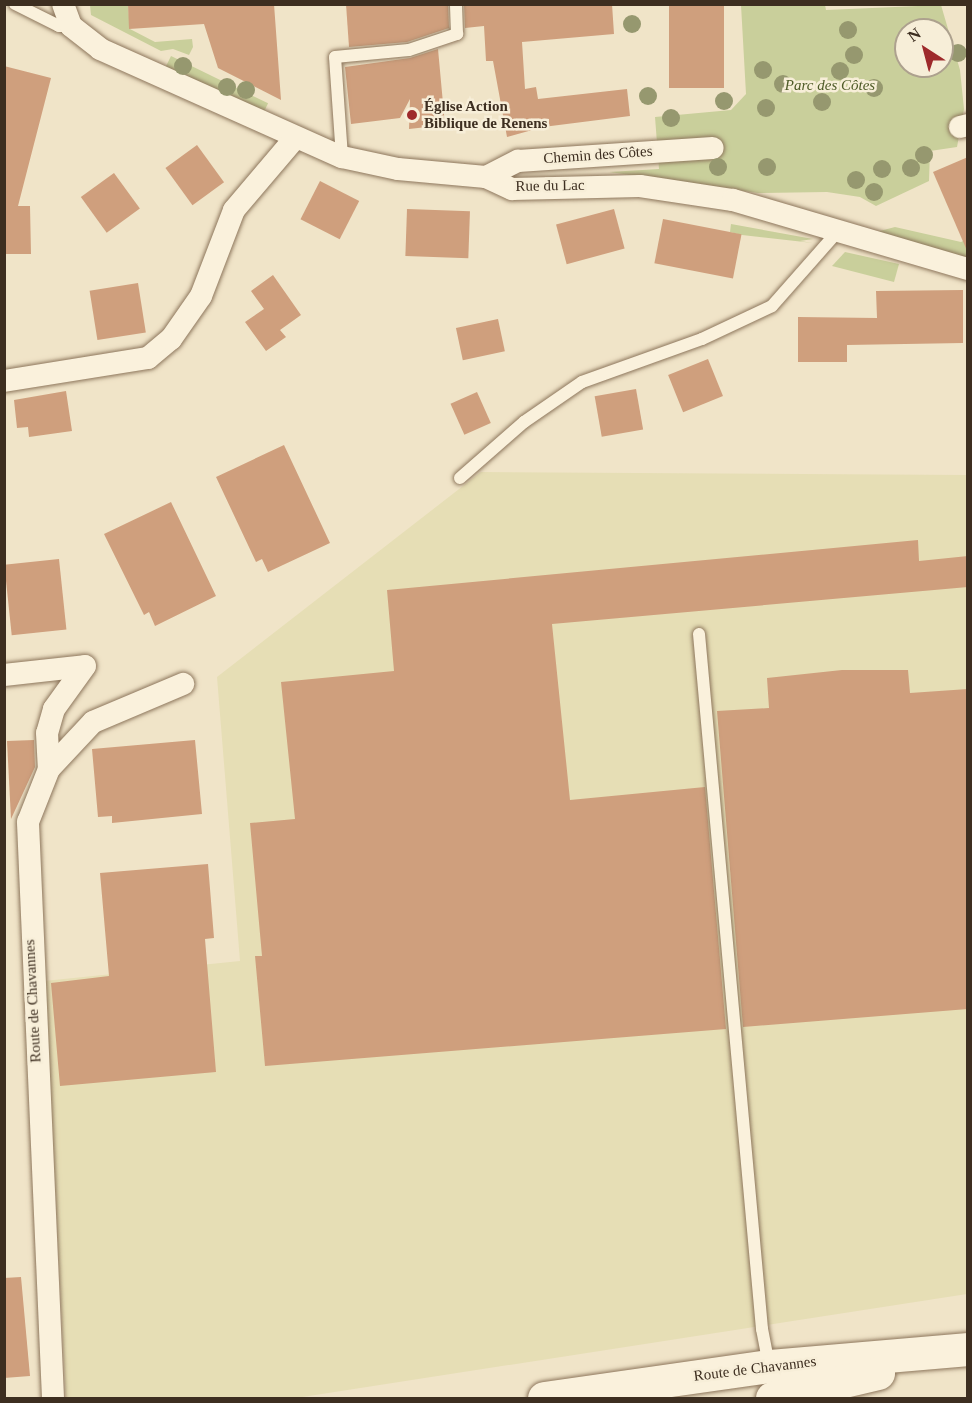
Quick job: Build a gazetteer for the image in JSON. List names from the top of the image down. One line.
{"streets":{"main road":["Route de Chavannes"],"street":["Chemin des Côtes","Rue du Lac"]},"crossings":[["Chemin des Côtes","Rue du Lac"]],"parks":["Parc des Côtes"],"places":["Église Action Biblique de Renens"],"north":"top left"}
